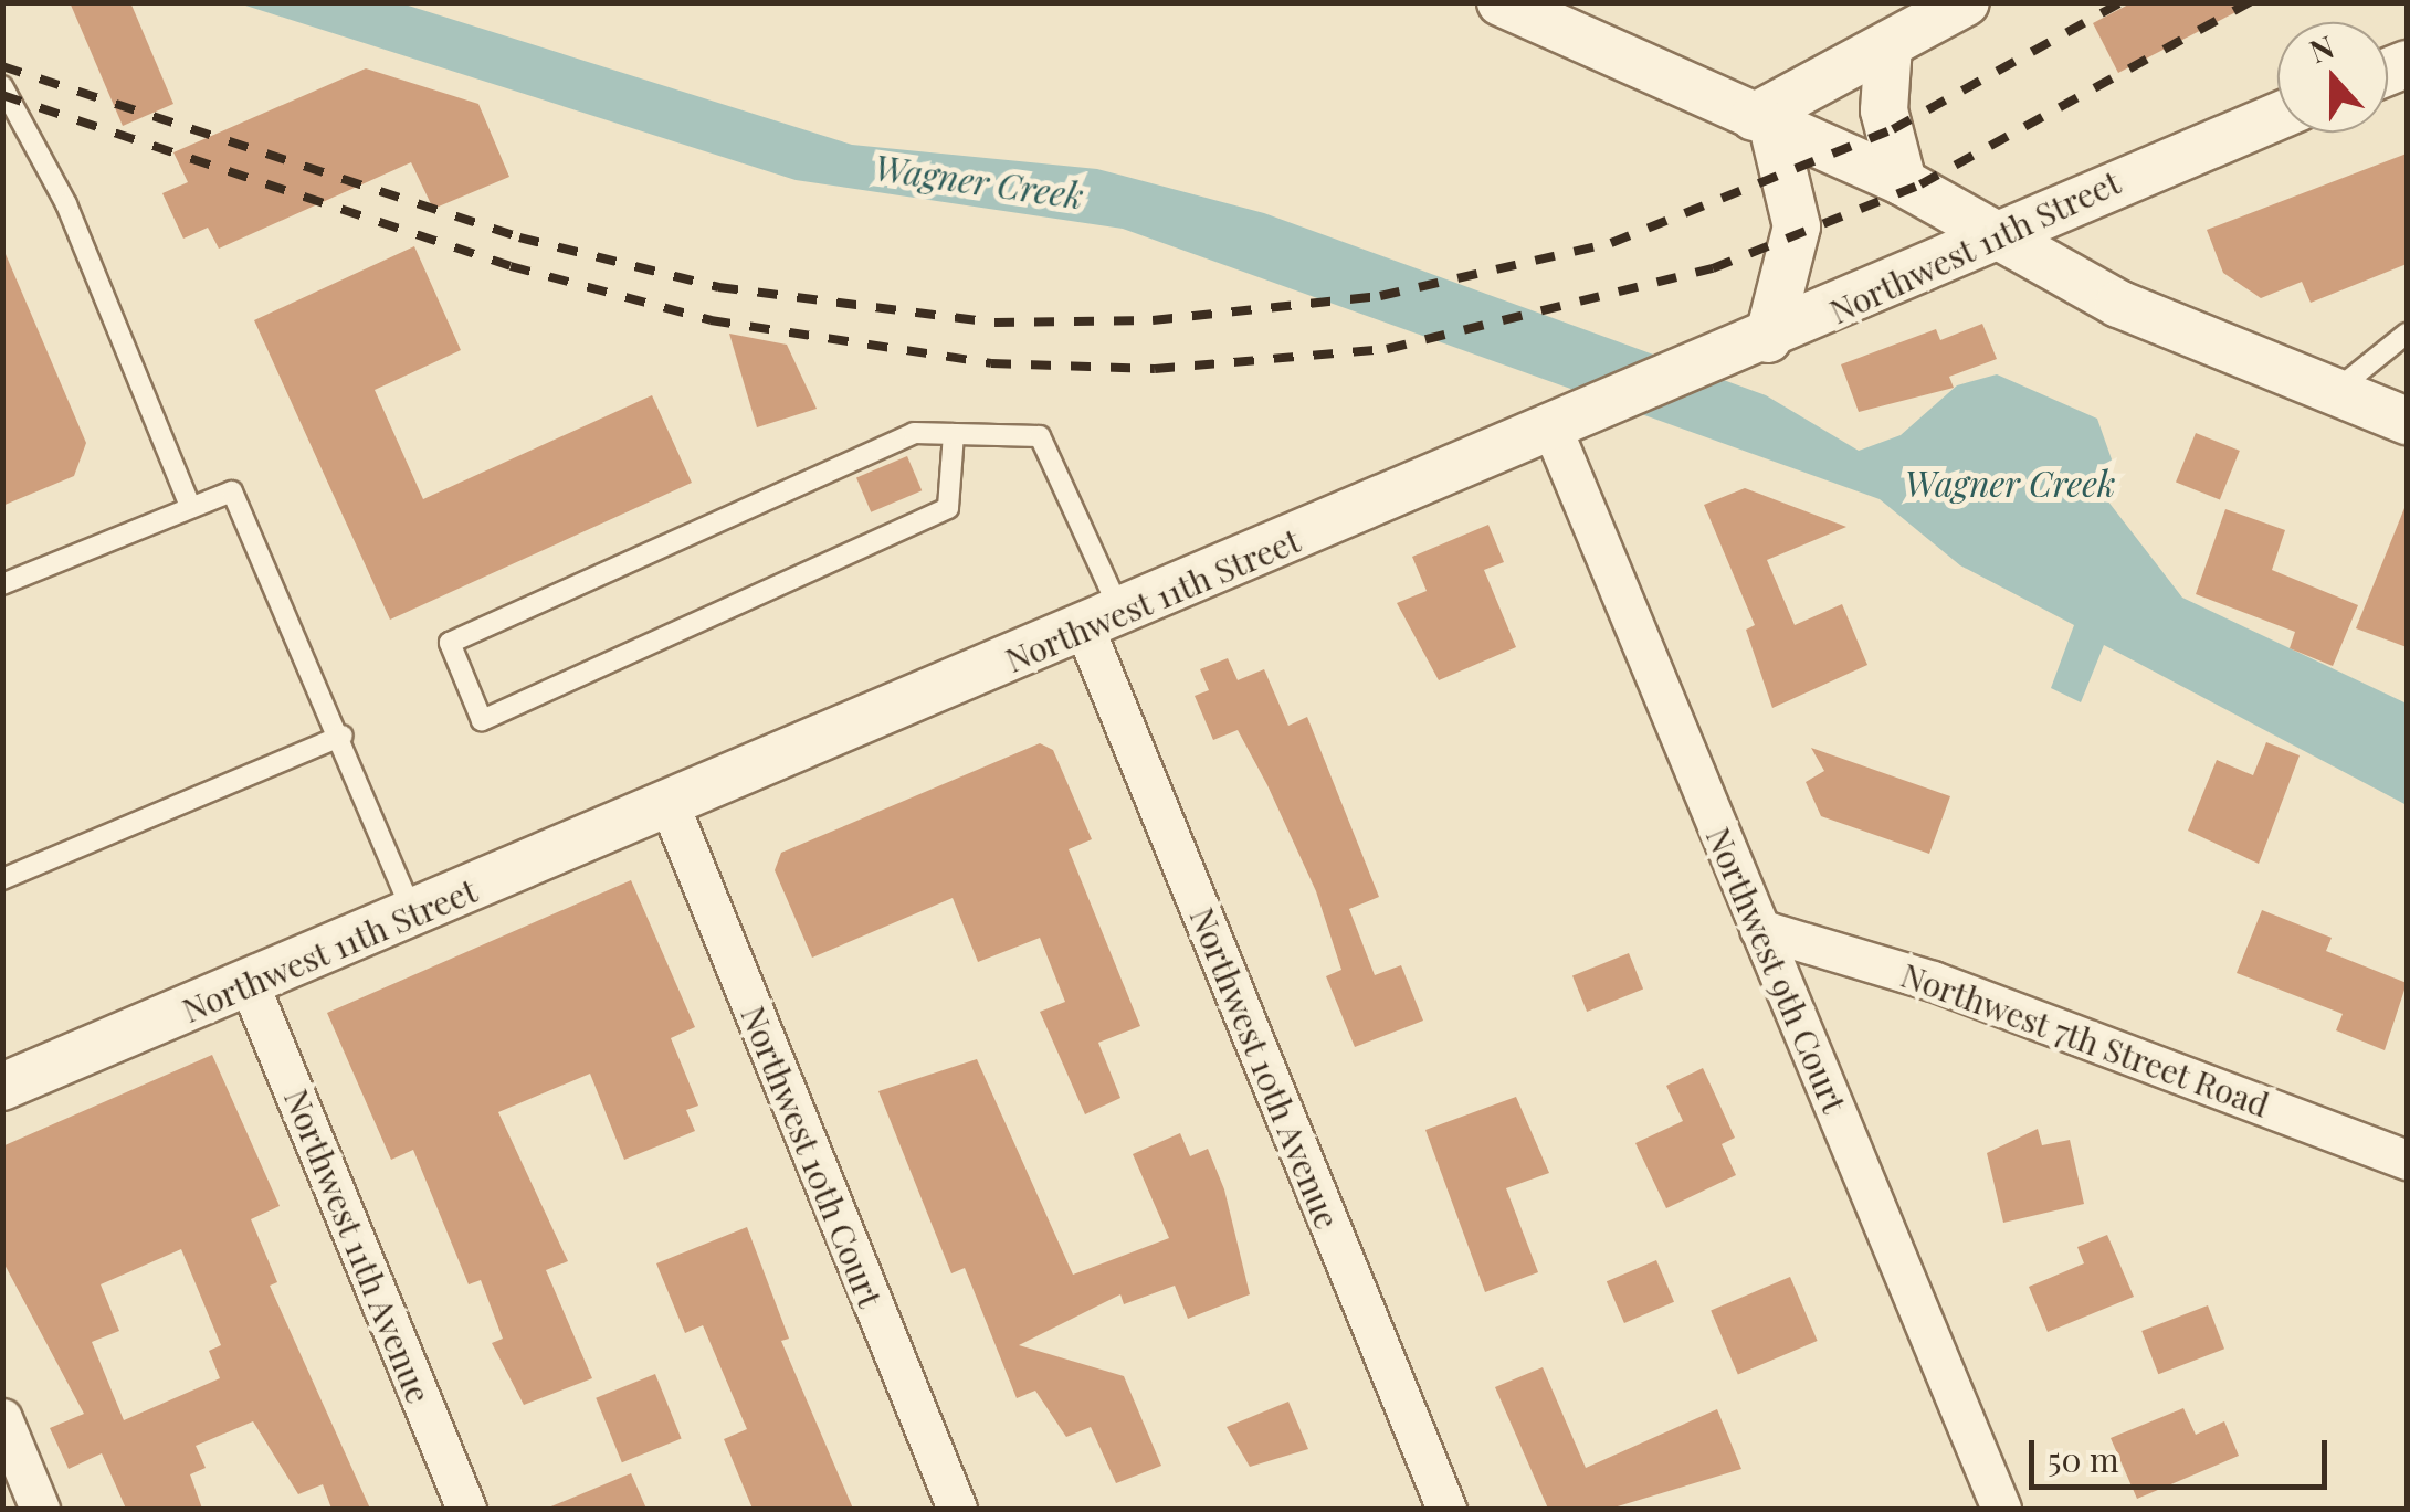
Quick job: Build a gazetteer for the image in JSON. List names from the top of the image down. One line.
{"streets":{"street":["Northwest 11th Street","Northwest 9th Court","Northwest 7th Street Road","Northwest 10th Avenue","Northwest 10th Court","Northwest 11th Avenue"]},"crossings":[["Northwest 11th Street","Northwest 9th Court"],["Northwest 11th Street","Northwest 10th Avenue"],["Northwest 11th Street","Northwest 10th Court"],["Northwest 11th Street","Northwest 11th Avenue"],["Northwest 9th Court","Northwest 7th Street Road"]],"water":["Wagner Creek"],"scale_bar":"50 m","north":"top"}
